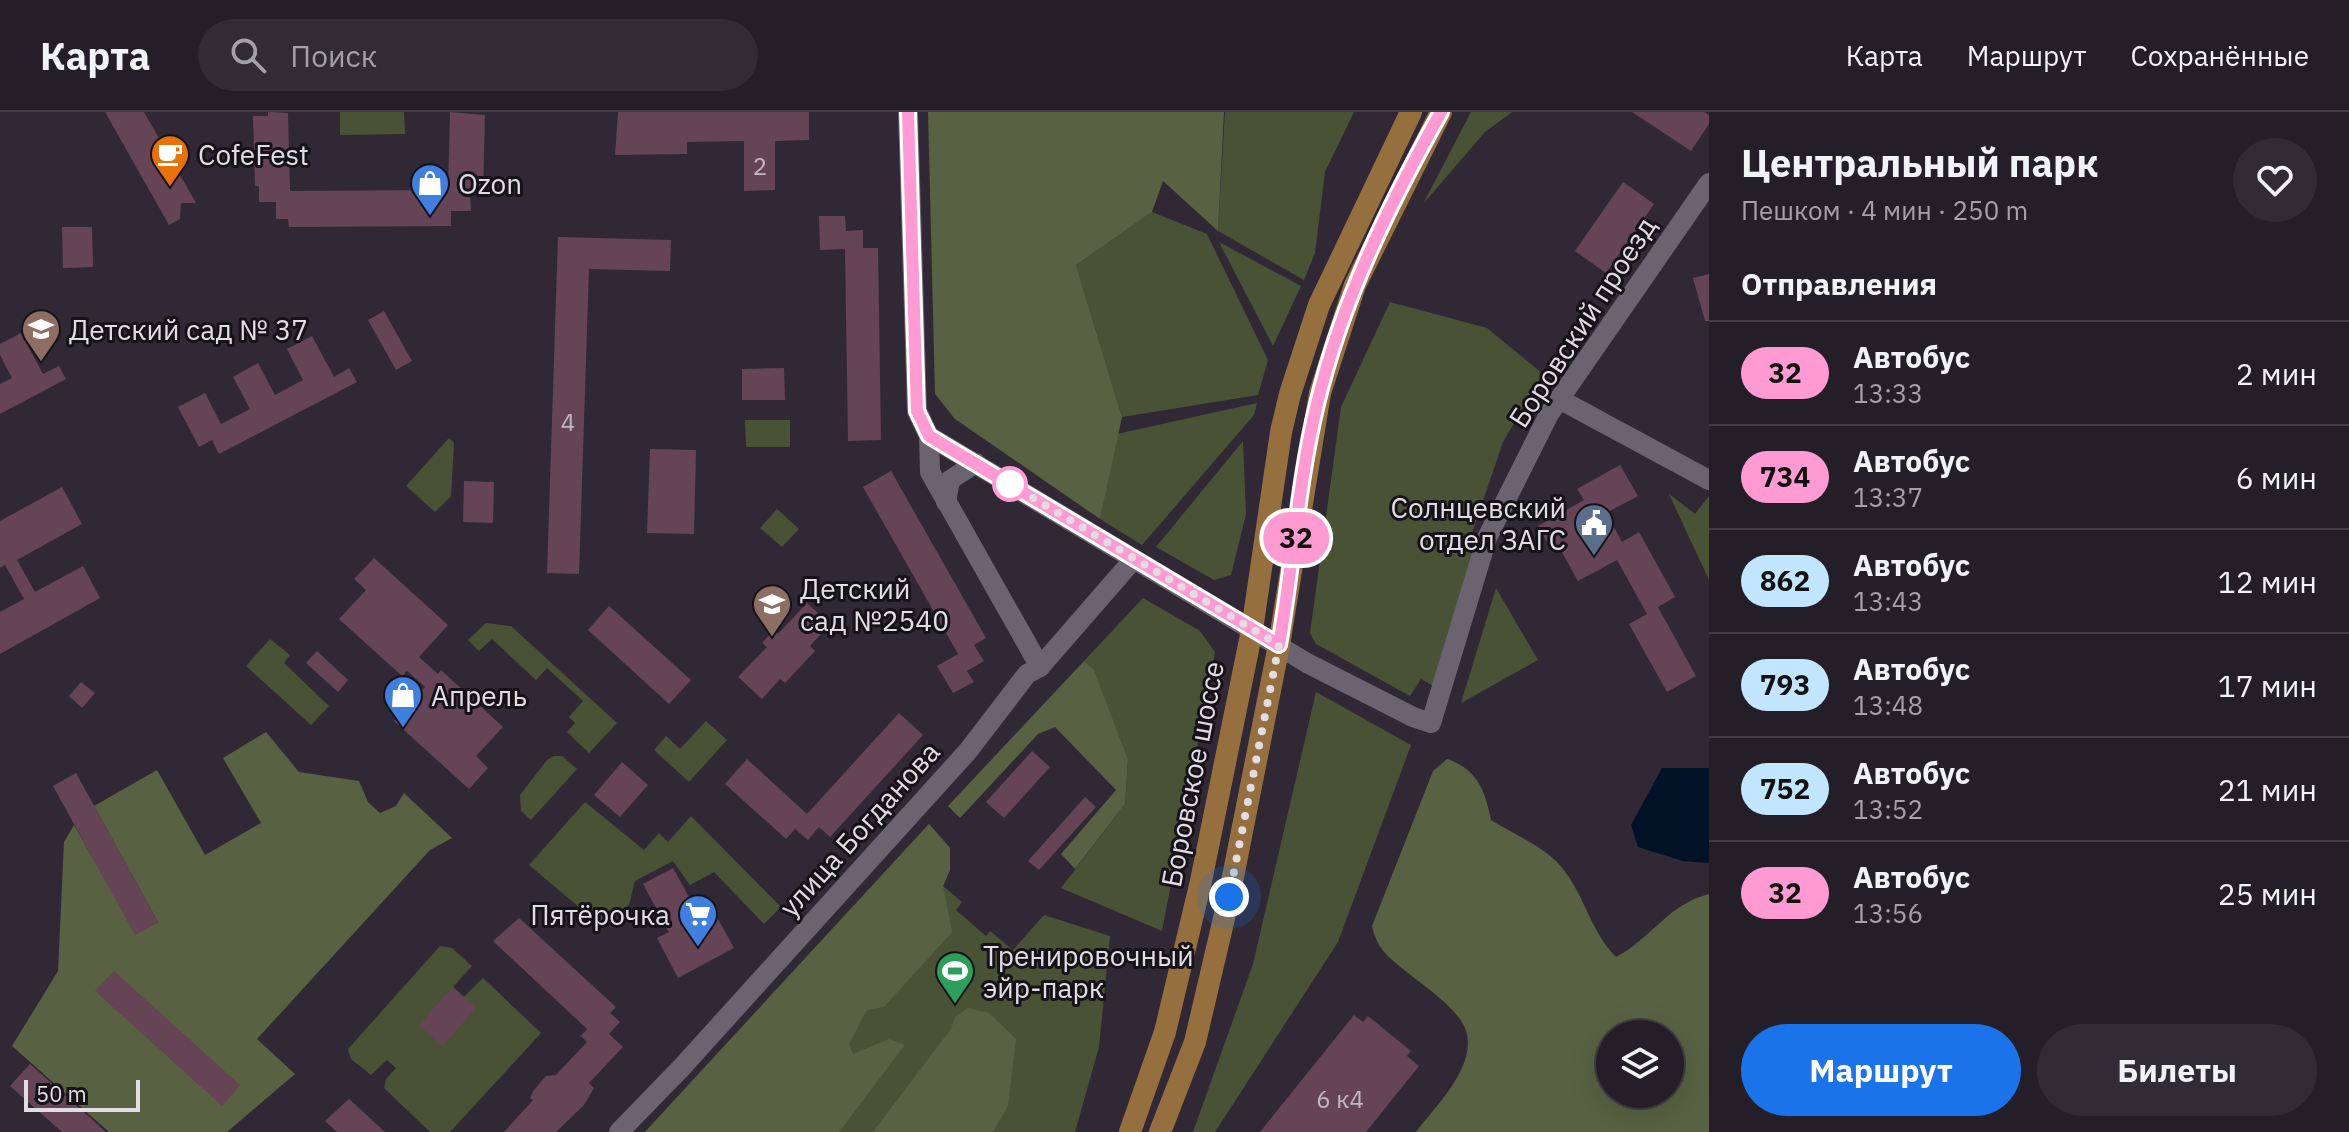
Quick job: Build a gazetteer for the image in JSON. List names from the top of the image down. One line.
{"streets":{"main road":["Боровское шоссе"],"street":["Боровский проезд","улица Богданова"]},"places":{"cafe":["CofeFest"],"shop":["Ozon","Апрель"],"school or university":["Детский сад № 37","Детский сад №2540"],"public building":["Солнцевский отдел ЗАГС"],"supermarket":["Пятёрочка"],"sports":["Тренировочный эйр-парк"]},"lines":["bus line 32"],"house_numbers":["2","4","6 к4"],"scale_bar":"50 m","page":{"header":"Карта","search":"Поиск","nav":["Карта","Маршрут","Сохранённые"],"on_map":"32","heading":[["Центральный парк","Пешком · 4 мин · 250 m"],"Отправления"],"list":[{"mark":"32","name":"Автобус","note":"13:33","value":"2 мин"},{"mark":"734","name":"Автобус","note":"13:37","value":"6 мин"},{"mark":"862","name":"Автобус","note":"13:43","value":"12 мин"},{"mark":"793","name":"Автобус","note":"13:48","value":"17 мин"},{"mark":"752","name":"Автобус","note":"13:52","value":"21 мин"},{"mark":"32","name":"Автобус","note":"13:56","value":"25 мин"}],"buttons":["Маршрут","Билеты"],"scale":"50 m"}}
